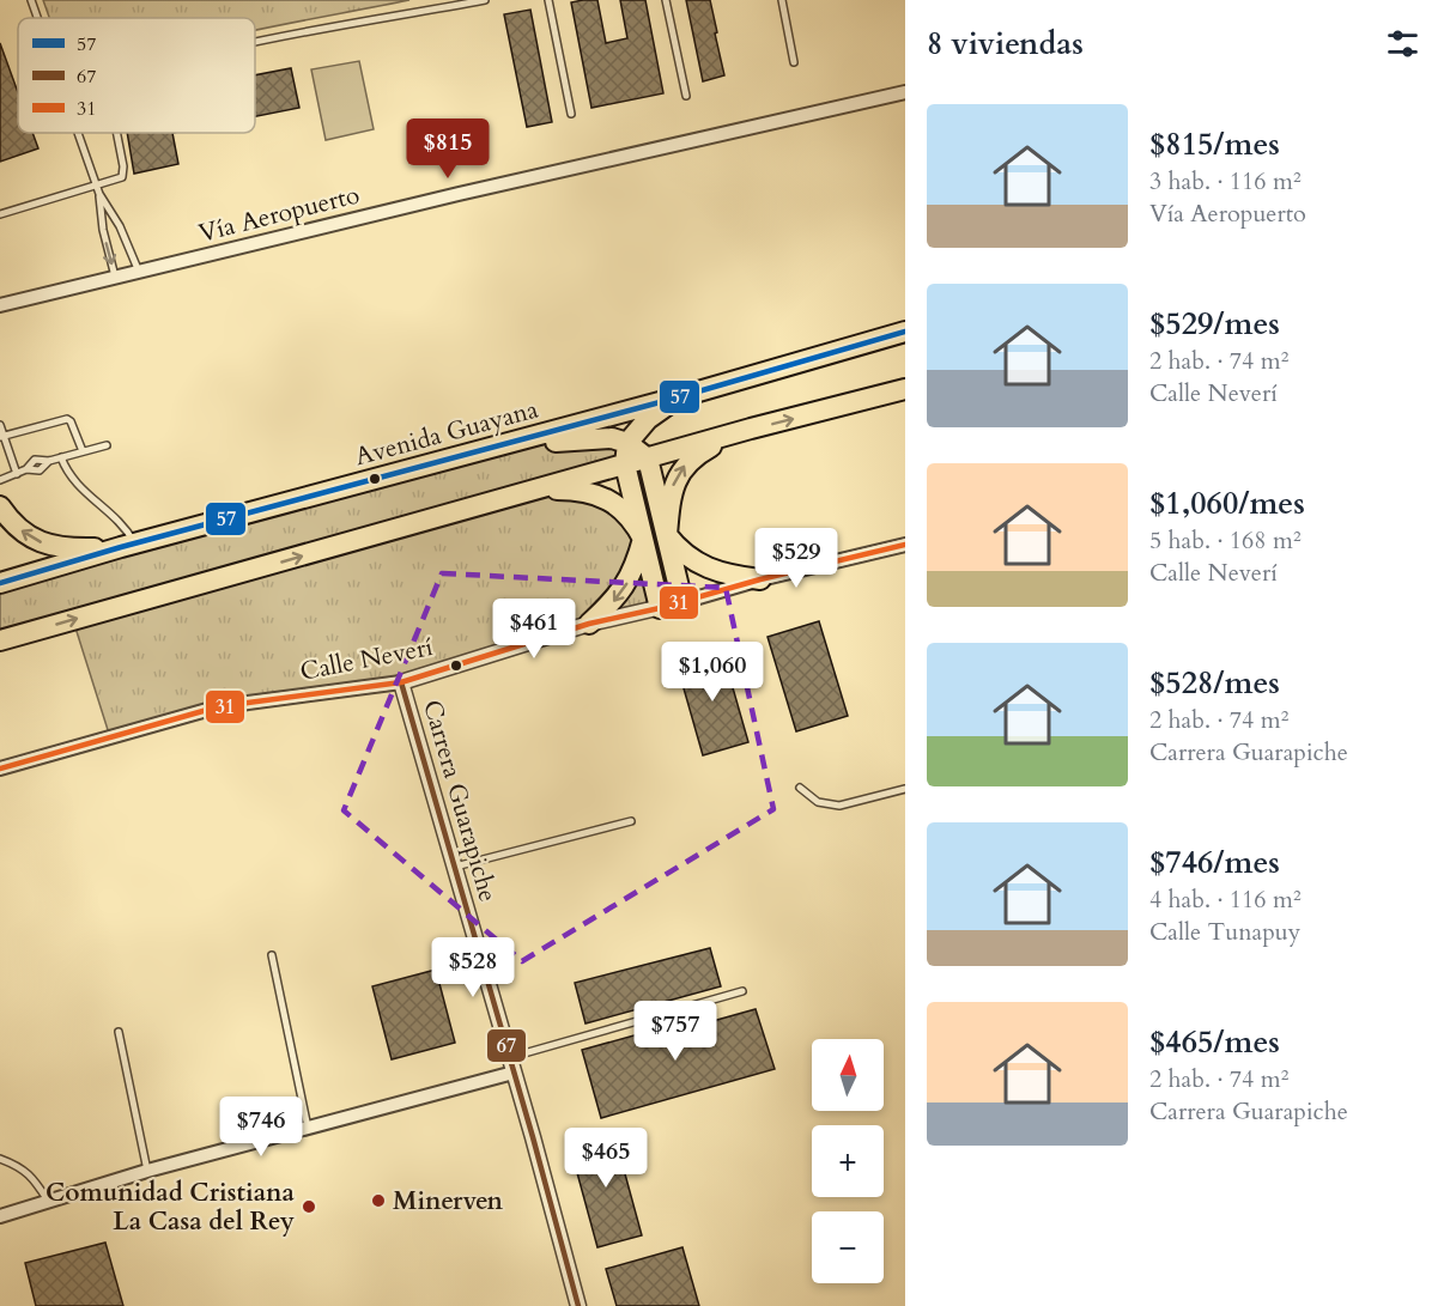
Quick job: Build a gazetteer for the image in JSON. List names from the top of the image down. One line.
{"streets":{"main road":["Avenida Guayana"],"street":["Vía Aeropuerto","Calle Neverí","Carrera Guarapiche"]},"crossings":[["Calle Neverí","Carrera Guarapiche"]],"places":["Minerven","Comunidad Cristiana La Casa del Rey"],"lines":["transit line 57","transit line 31","transit line 67"],"legend":["57","67","31"],"north":"top","page":{"heading":"8 viviendas","list":[{"name":"$815/mes","note":"3 hab. · 116 m² · Vía Aeropuerto"},{"name":"$529/mes","note":"2 hab. · 74 m² · Calle Neverí"},{"name":"$1,060/mes","note":"5 hab. · 168 m² · Calle Neverí"},{"name":"$528/mes","note":"2 hab. · 74 m² · Carrera Guarapiche"},{"name":"$746/mes","note":"4 hab. · 116 m² · Calle Tunapuy"},{"name":"$465/mes","note":"2 hab. · 74 m² · Carrera Guarapiche"}],"price":["$815","$529","$461","$1,060","$528","$757","$746","$465"],"map_buttons":["+","−"]}}
